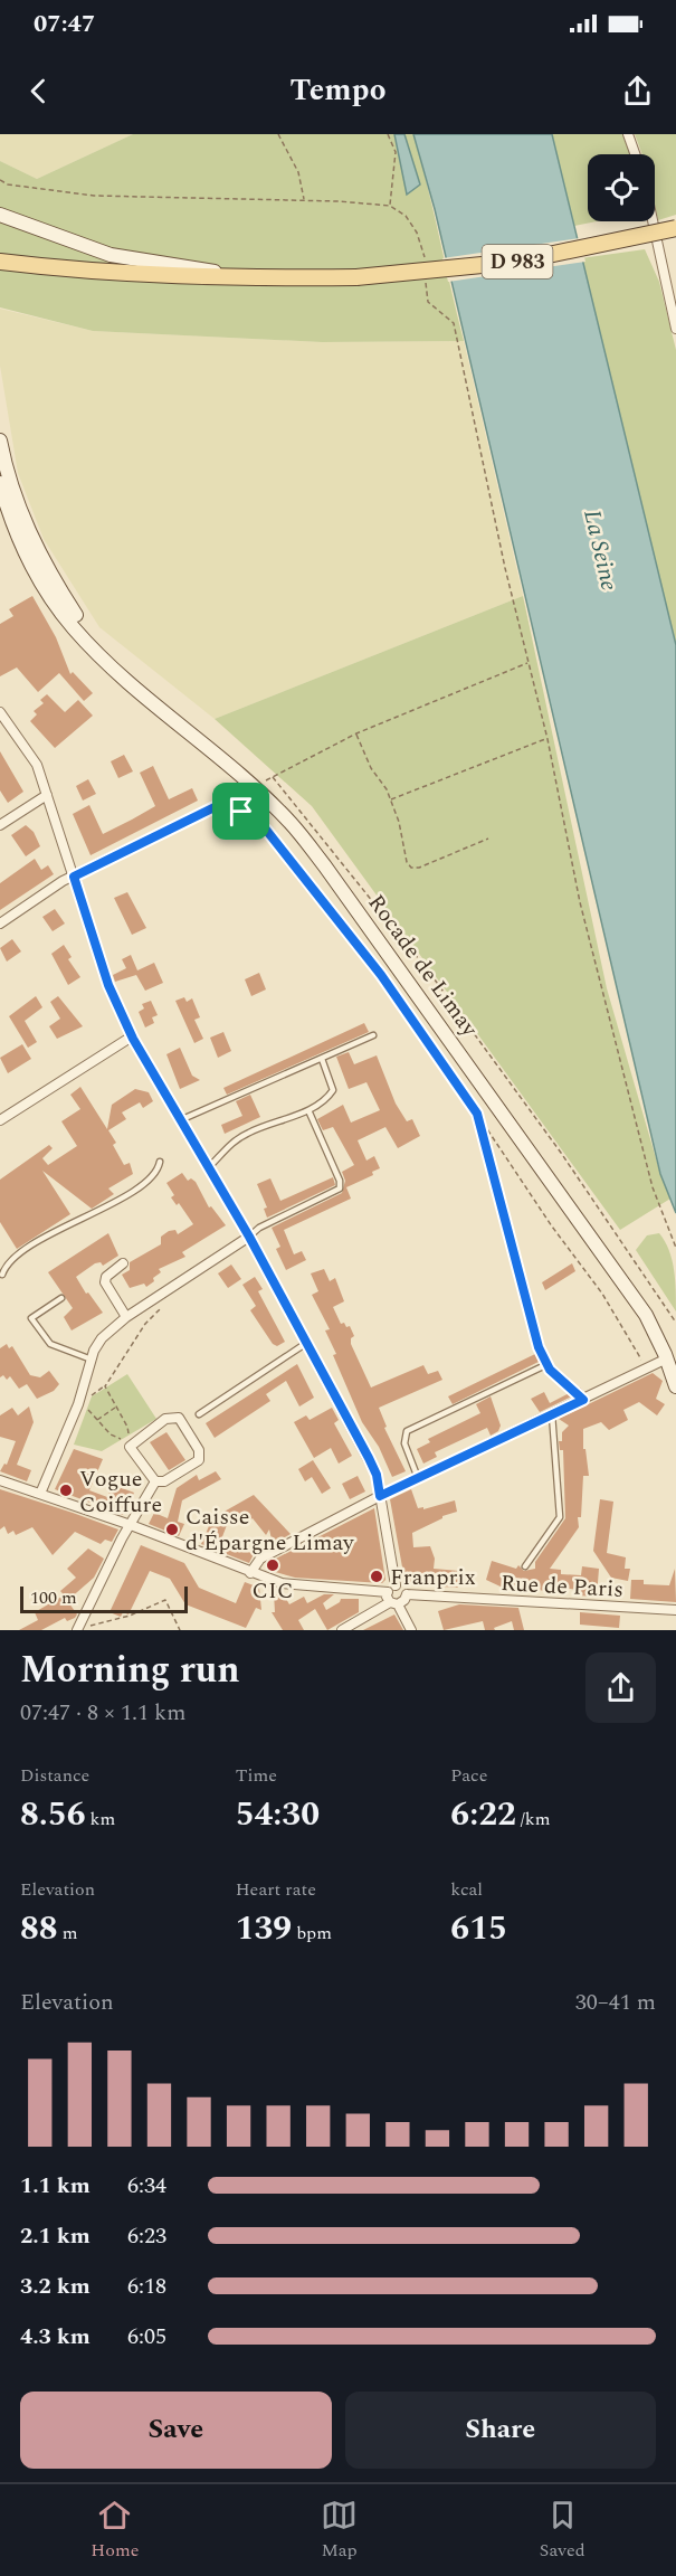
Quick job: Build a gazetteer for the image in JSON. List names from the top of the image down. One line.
{"streets":{"main road":["D 983","Rocade de Limay"],"street":["Rue de Paris"]},"water":["La Seine"],"places":["Vogue Coiffure","Caisse d'Épargne Limay","CIC","Franprix"],"scale_bar":"100 m","page":{"status":"07:47","header":"Tempo","scale":"100 m","heading":["Morning run","07:47 · 8 × 1.1 km"],"stats":[["Distance","8.56 km"],["Time","54:30"],["Pace","6:22 /km"],["Elevation","88 m"],["Heart rate","139 bpm"],["kcal","615"]],"chart":["Elevation","30–41 m"],"list":[{"name":"1.1 km","note":"6:34"},{"name":"2.1 km","note":"6:23"},{"name":"3.2 km","note":"6:18"},{"name":"4.3 km","note":"6:05"}],"buttons":["Save","Share"],"tabs":["Home","Map","Saved"]}}
